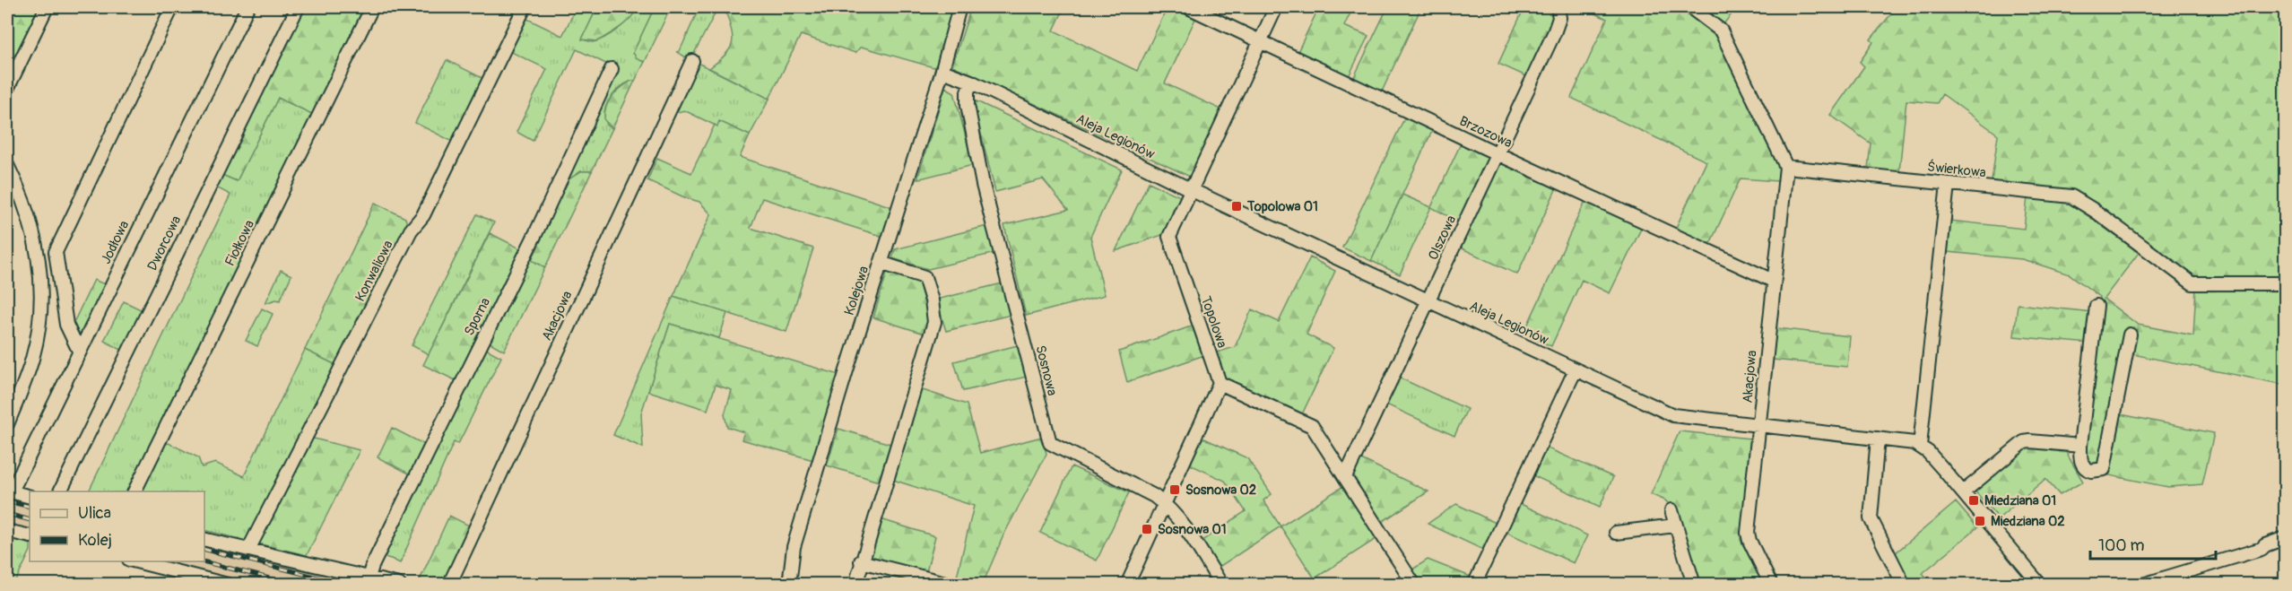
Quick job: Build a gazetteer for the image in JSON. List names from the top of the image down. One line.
{"streets":{"street":["Brzozowa","Aleja Legionów","Świerkowa","Olszowa","Jodłowa","Dworcowa","Fiołkowa","Konwaliowa","Kolejowa","Akacjowa","Sporna","Topolowa","Sosnowa"]},"crossings":[["Brzozowa","Olszowa"],["Brzozowa","Akacjowa"],["Brzozowa","Topolowa"],["Aleja Legionów","Olszowa"],["Aleja Legionów","Kolejowa"],["Aleja Legionów","Akacjowa"],["Aleja Legionów","Topolowa"],["Aleja Legionów","Sosnowa"],["Świerkowa","Akacjowa"]],"places":{"transit":["Topolowa 01","Sosnowa 02","Miedziana 01","Miedziana 02","Sosnowa 01"]},"legend":["Ulica","Kolej"],"scale_bar":"100 m"}
